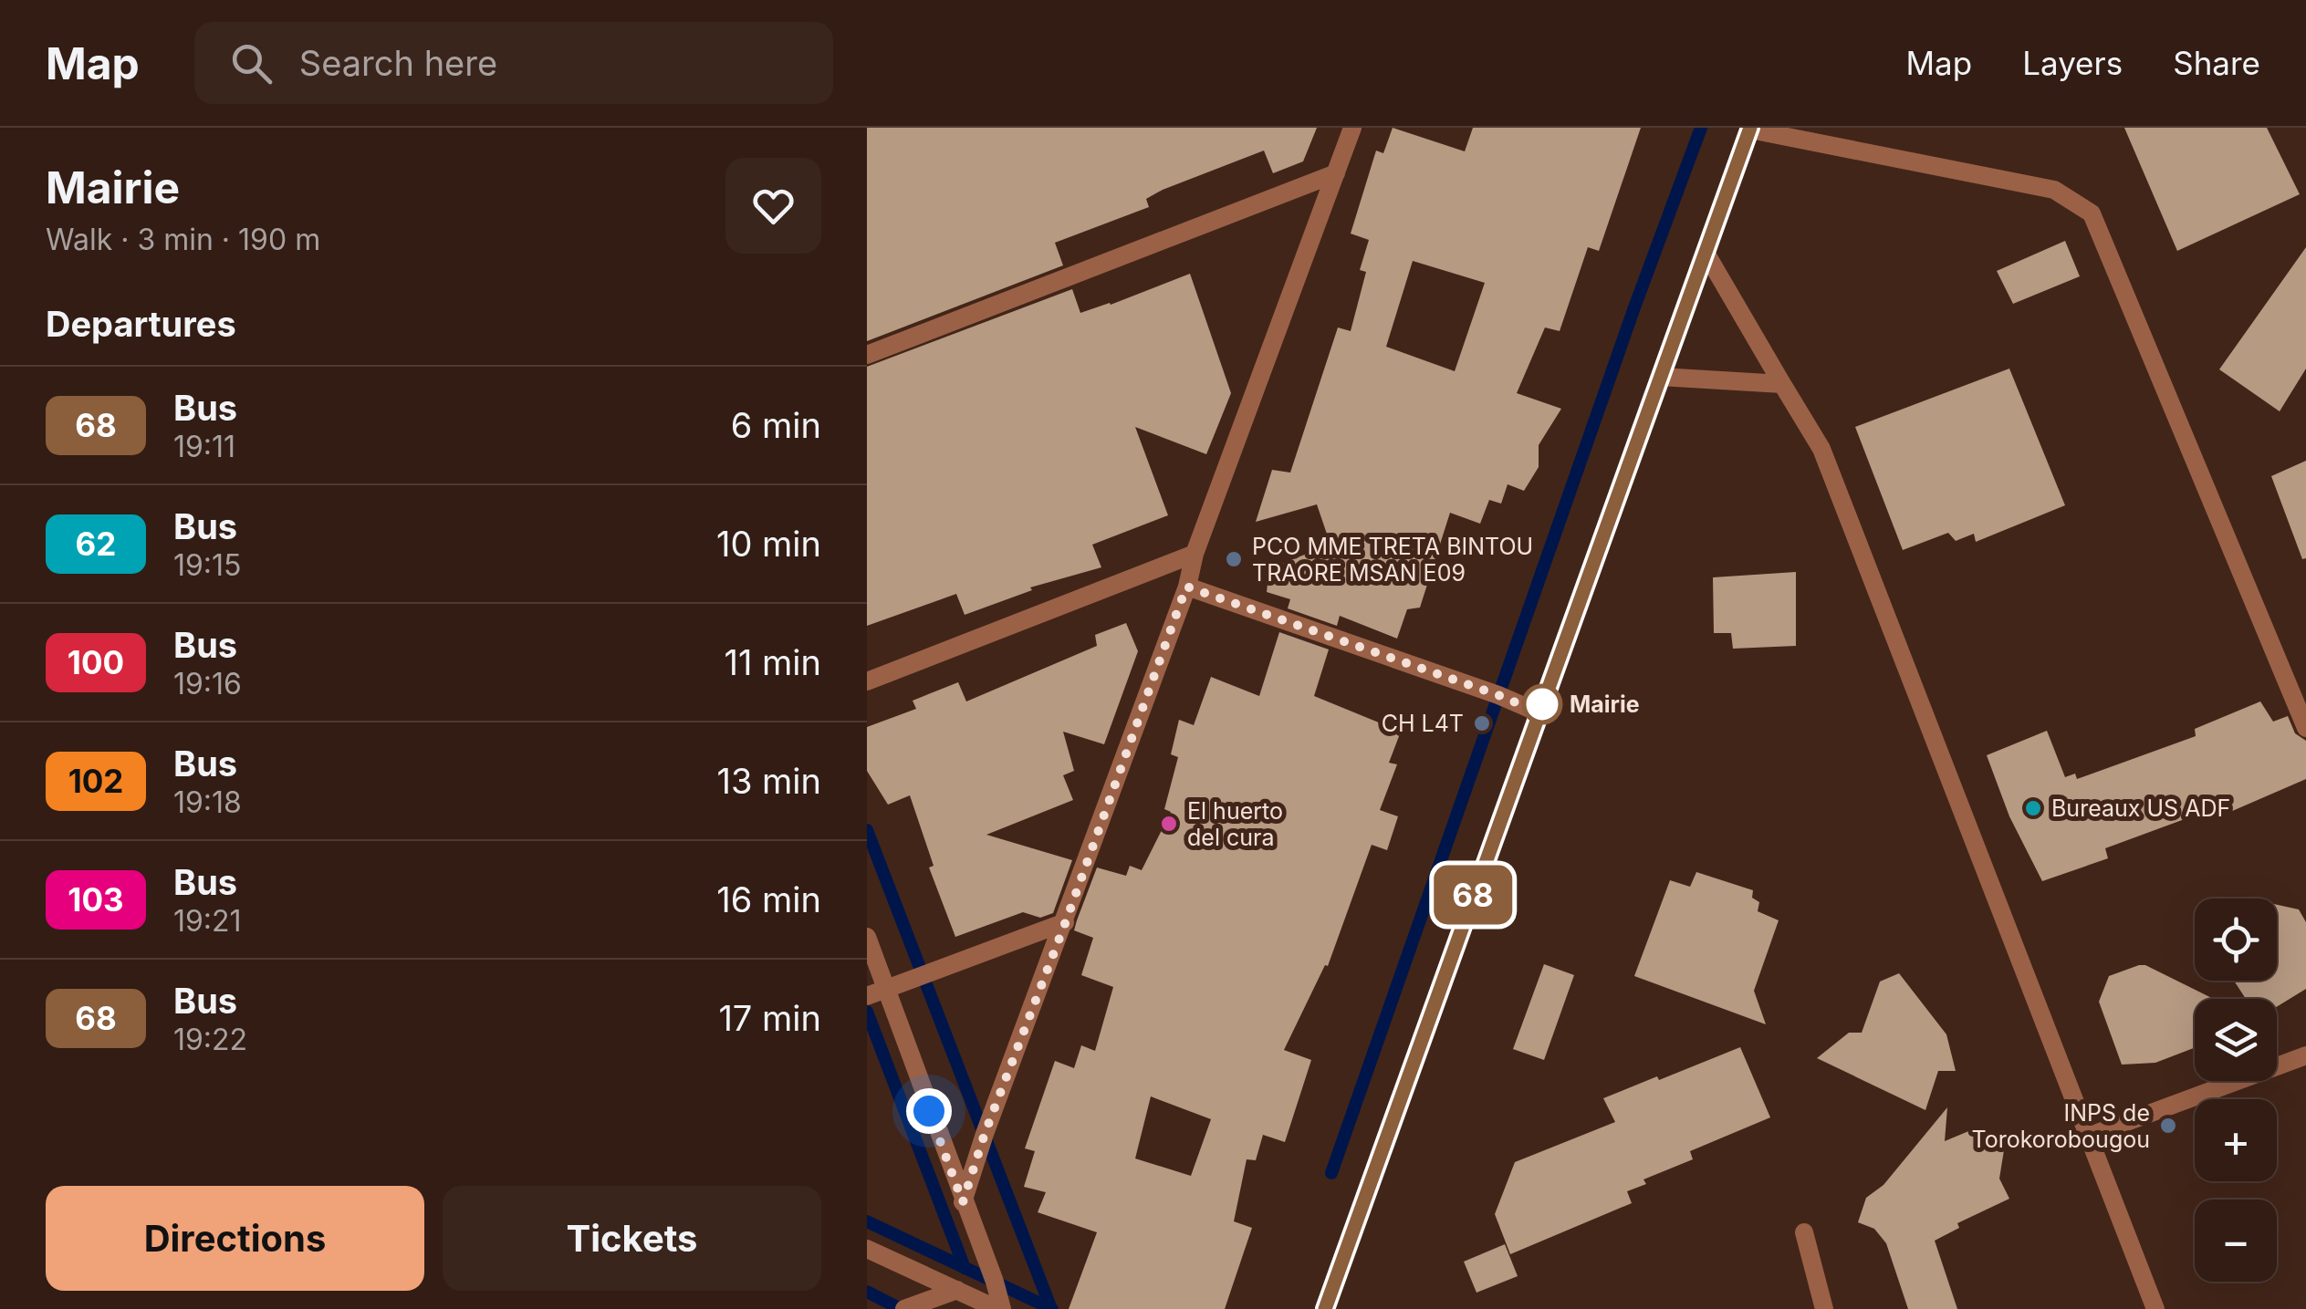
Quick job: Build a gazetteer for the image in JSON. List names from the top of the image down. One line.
{"places":["PCO MME TRETA BINTOU TRAORE MSAN E09","Mairie","CH L4T","Bureaux US ADF","El huerto del cura","INPS de Torokorobougou"],"lines":["bus line 68"],"page":{"header":"Map","search":"Search here","nav":["Map","Layers","Share"],"heading":[["Mairie","Walk · 3 min · 190 m"],"Departures"],"on_map":"68","list":[{"mark":"68","name":"Bus","note":"19:11","value":"6 min"},{"mark":"62","name":"Bus","note":"19:15","value":"10 min"},{"mark":"100","name":"Bus","note":"19:16","value":"11 min"},{"mark":"102","name":"Bus","note":"19:18","value":"13 min"},{"mark":"103","name":"Bus","note":"19:21","value":"16 min"},{"mark":"68","name":"Bus","note":"19:22","value":"17 min"}],"map_buttons":["+","−"],"buttons":["Directions","Tickets"]}}
